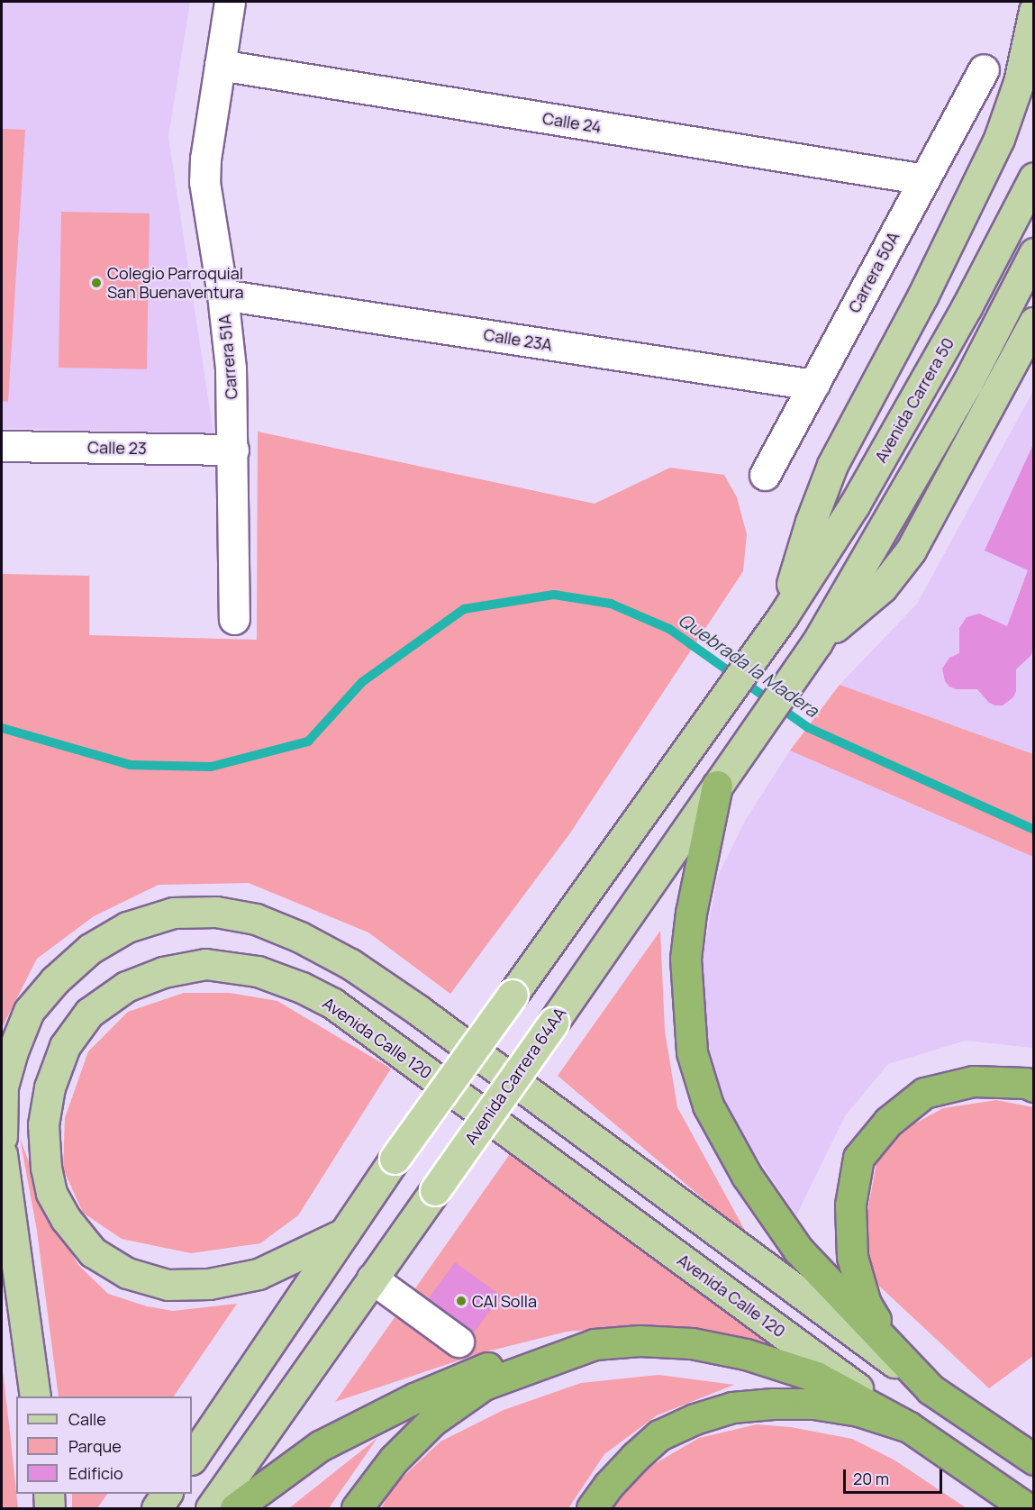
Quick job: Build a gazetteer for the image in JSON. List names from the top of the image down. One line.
{"streets":{"highway":["Avenida Calle 120"],"main road":["Avenida Carrera 50","Avenida Carrera 64AA"],"street":["Calle 24","Carrera 50A","Calle 23A","Carrera 51A","Calle 23"]},"crossings":[["Calle 24","Carrera 50A"],["Calle 24","Carrera 51A"],["Carrera 50A","Calle 23A"],["Calle 23A","Carrera 51A"],["Carrera 51A","Calle 23"]],"water":["Quebrada la Madera"],"places":["Colegio Parroquial San Buenaventura","CAI Solla"],"legend":["Calle","Parque","Edificio"],"scale_bar":"20 m"}
